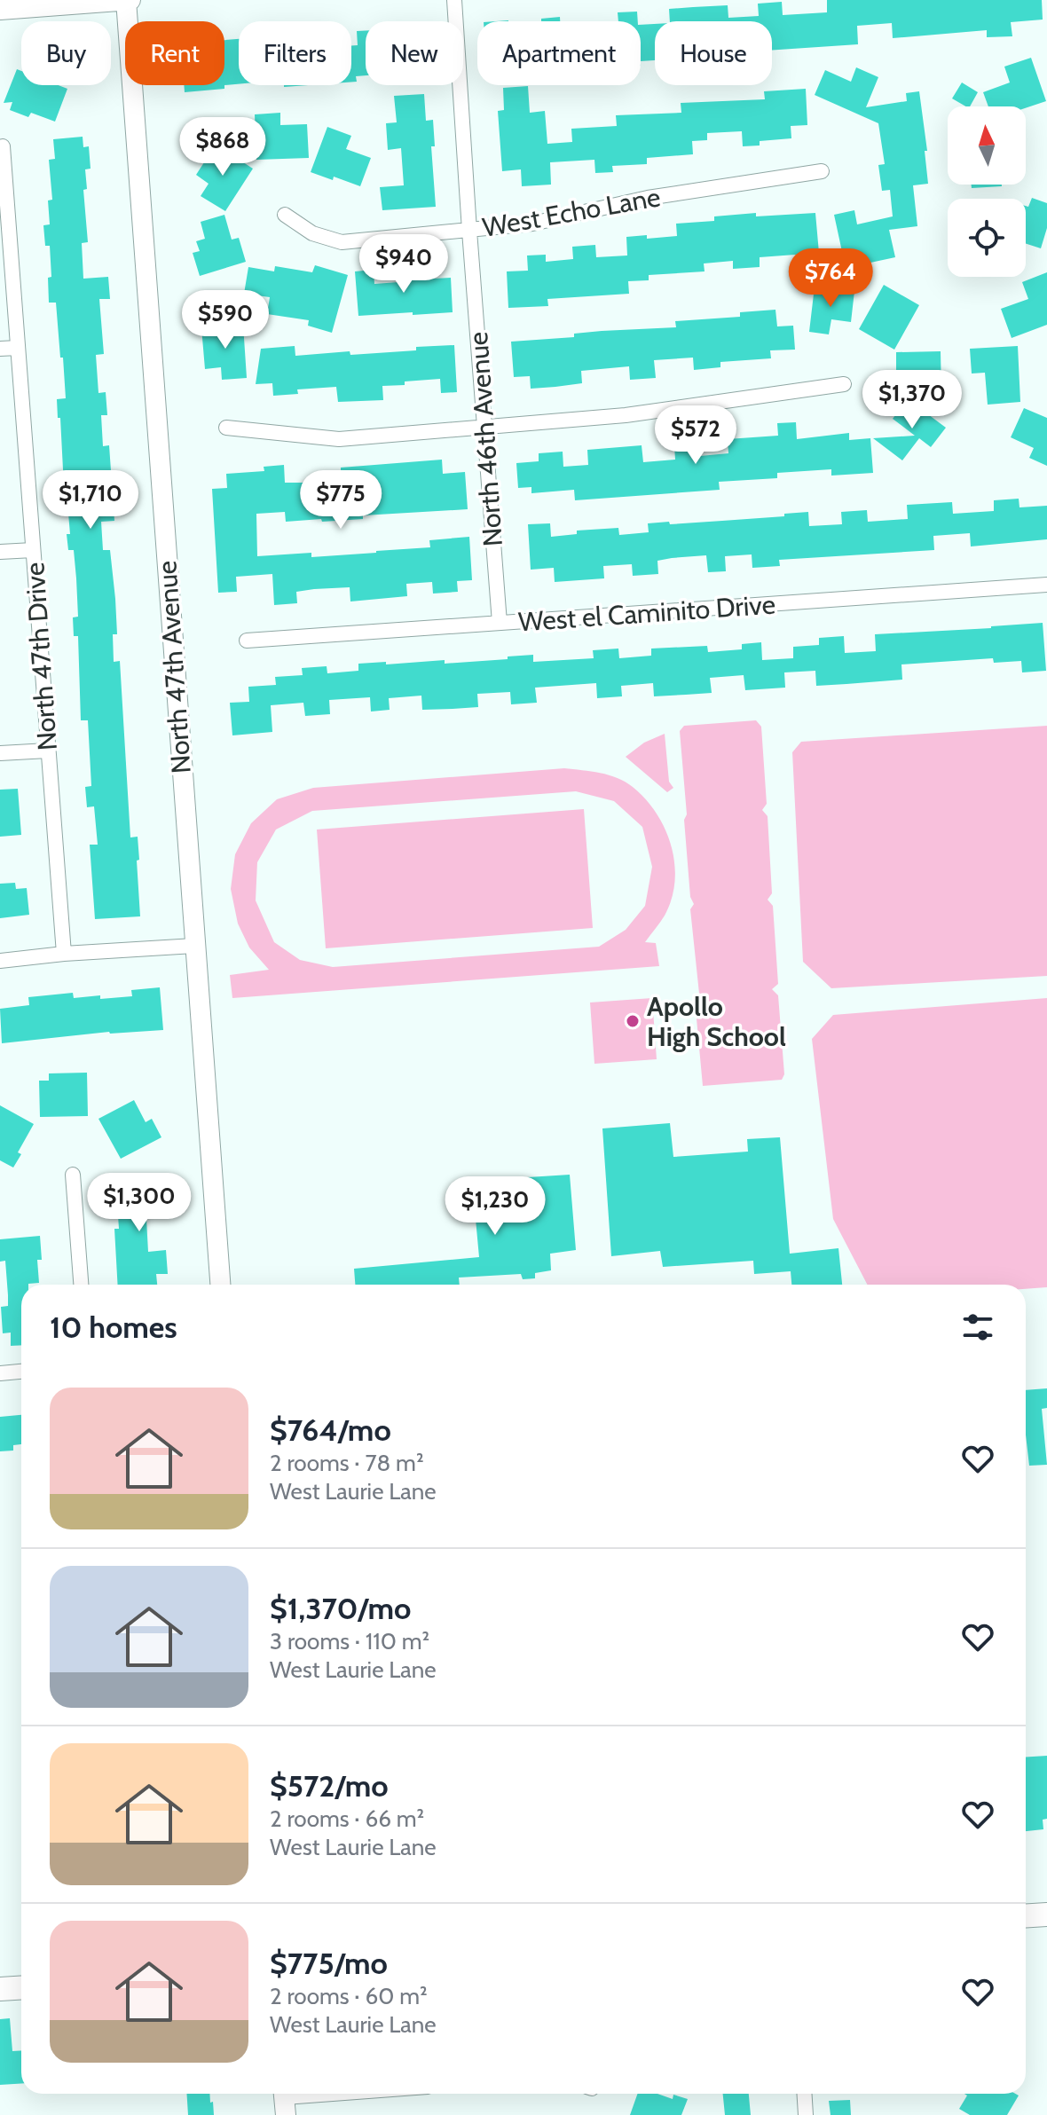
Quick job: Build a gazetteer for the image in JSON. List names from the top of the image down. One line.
{"streets":{"street":["West Echo Lane","North 46th Avenue","West el Caminito Drive","North 47th Drive","North 47th Avenue"]},"crossings":[["West Echo Lane","North 46th Avenue"],["North 46th Avenue","West el Caminito Drive"]],"places":["Apollo High School"],"north":"top","page":{"chip":["Buy","Rent","Filters","New","Apartment","House"],"price":["$868","$940","$764","$590","$1,370","$572","$1,710","$775","$1,300","$1,230"],"heading":"10 homes","list":[{"name":"$764/mo","note":"2 rooms · 78 m² · West Laurie Lane"},{"name":"$1,370/mo","note":"3 rooms · 110 m² · West Laurie Lane"},{"name":"$572/mo","note":"2 rooms · 66 m² · West Laurie Lane"},{"name":"$775/mo","note":"2 rooms · 60 m² · West Laurie Lane"}]}}
